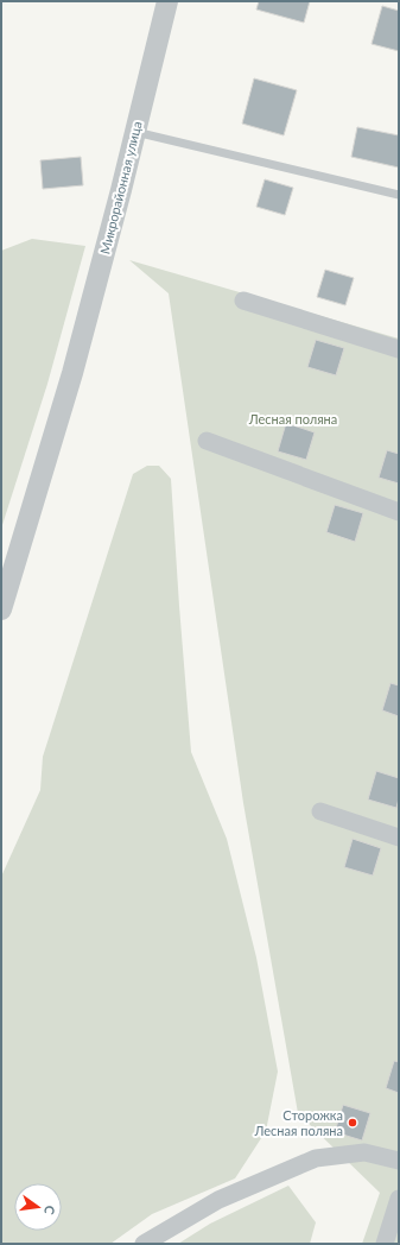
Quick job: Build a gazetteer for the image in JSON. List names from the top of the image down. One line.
{"streets":{"street":["Микрорайонная улица"]},"parks":["Лесная поляна"],"places":["Сторожка Лесная поляна"],"north":"right"}
